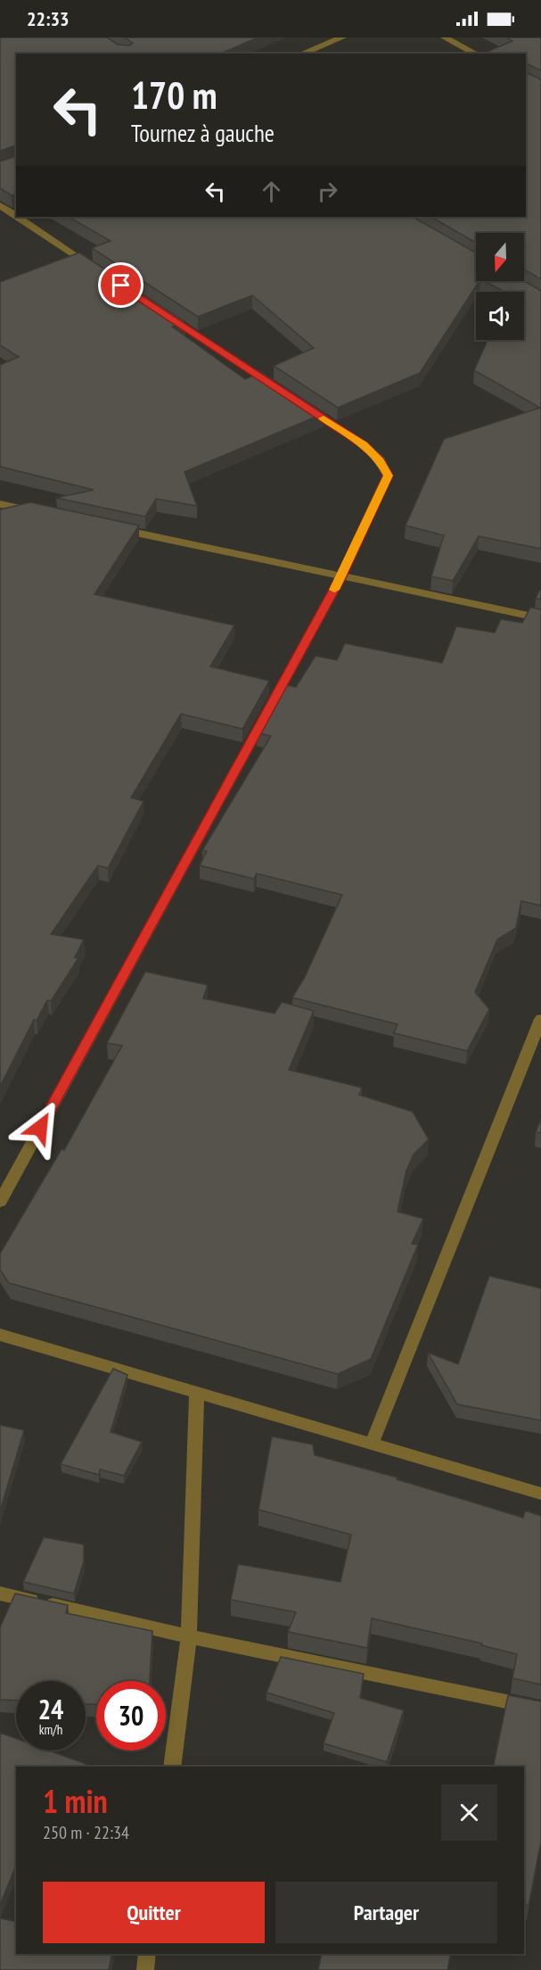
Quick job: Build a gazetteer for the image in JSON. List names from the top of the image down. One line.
{"north":"bottom","page":{"status":"22:33","turn":["170 m","Tournez à gauche"],"speed":"24 km/h","limit":"30","heading":["1 min","250 m · 22:34"],"buttons":["Quitter","Partager"]}}
